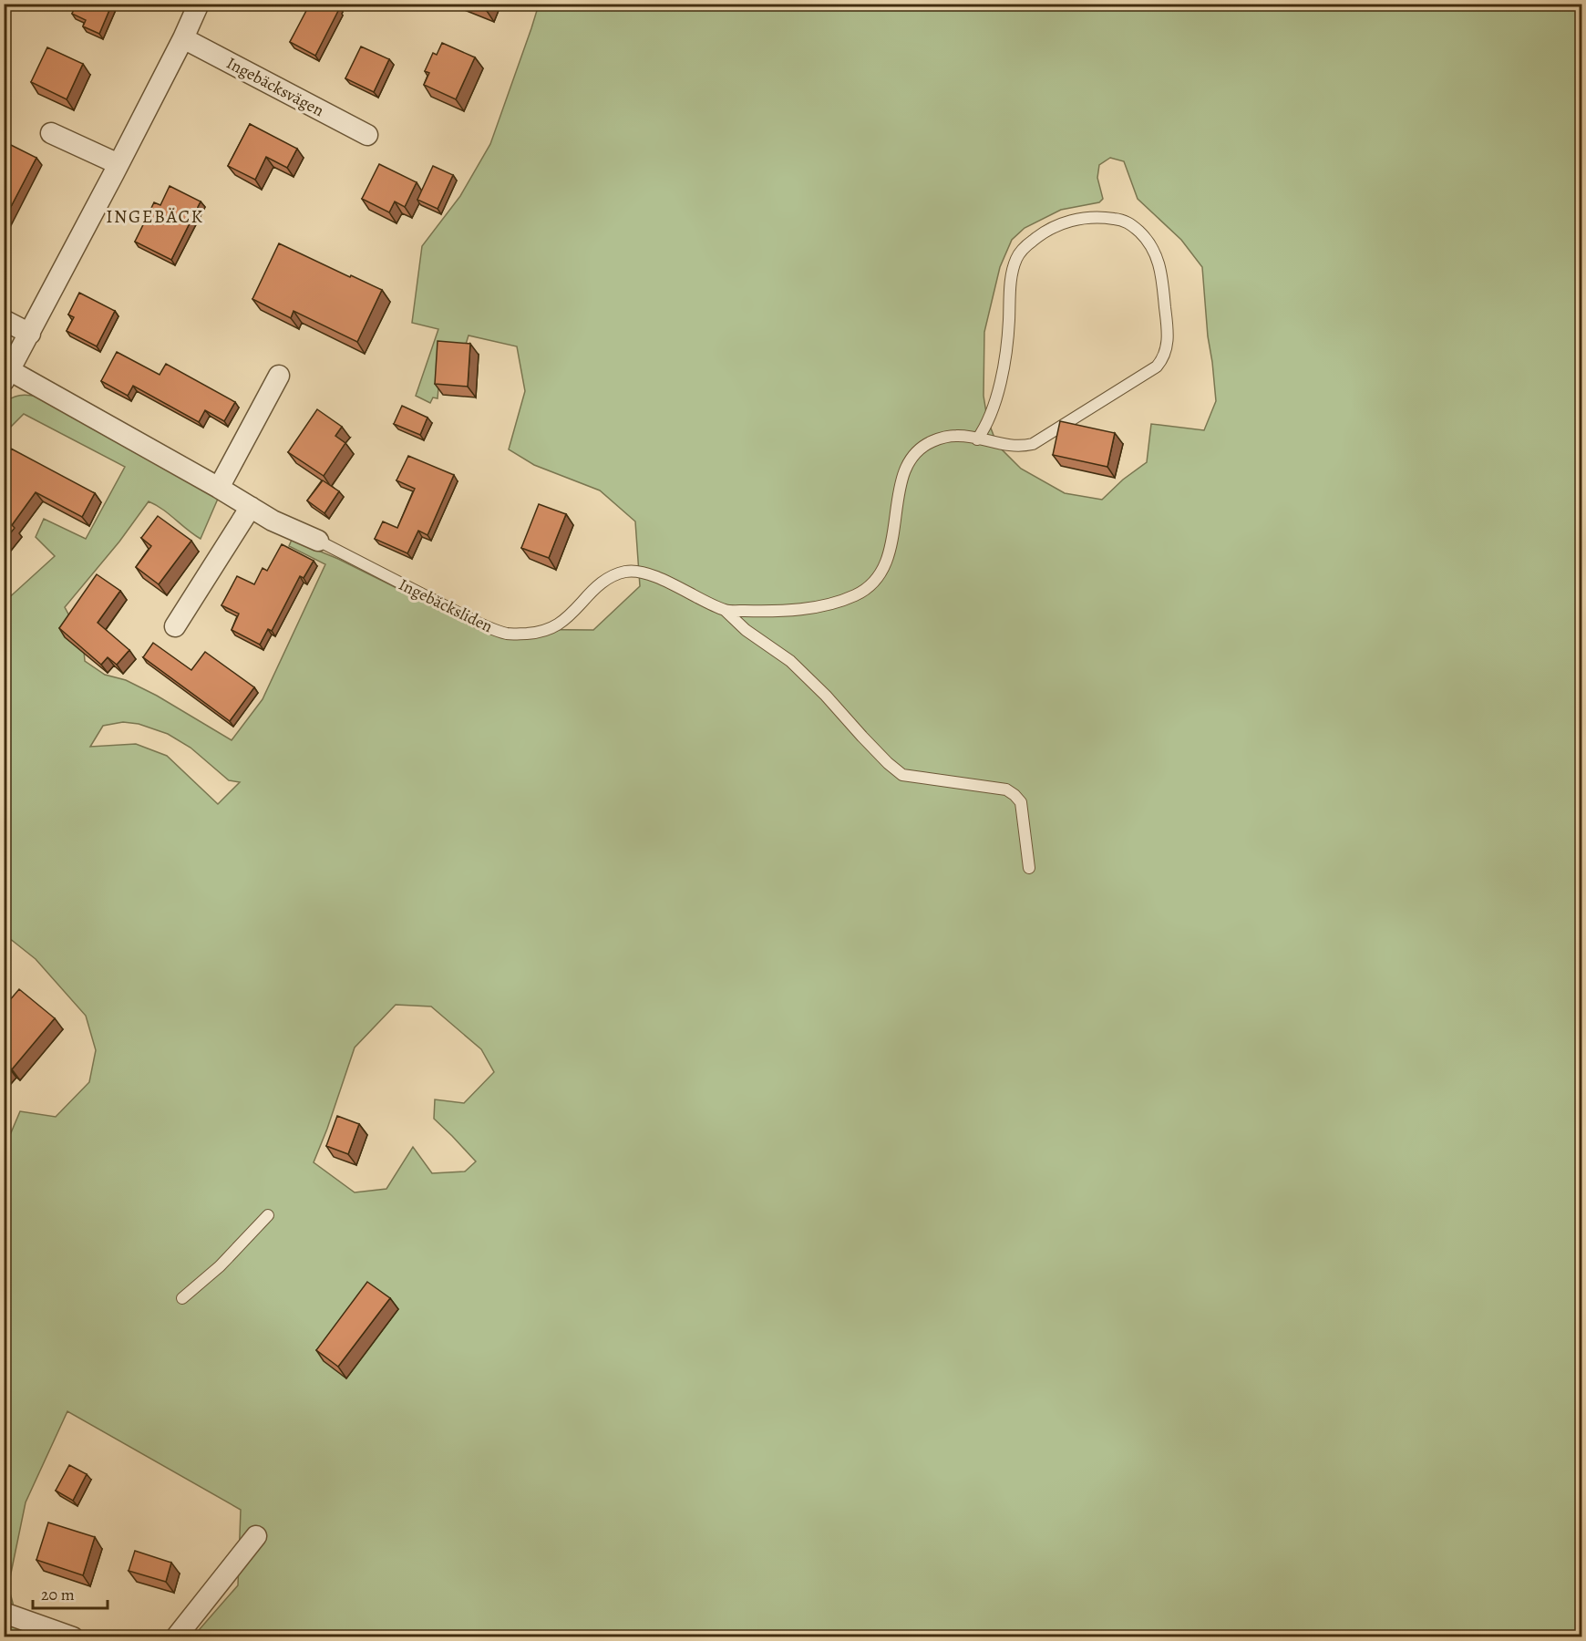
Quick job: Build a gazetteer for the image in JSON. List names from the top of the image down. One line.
{"streets":{"street":["Ingebäcksvägen","Ingebäcksliden"]},"districts":["INGEBÄCK"],"scale_bar":"20 m"}
